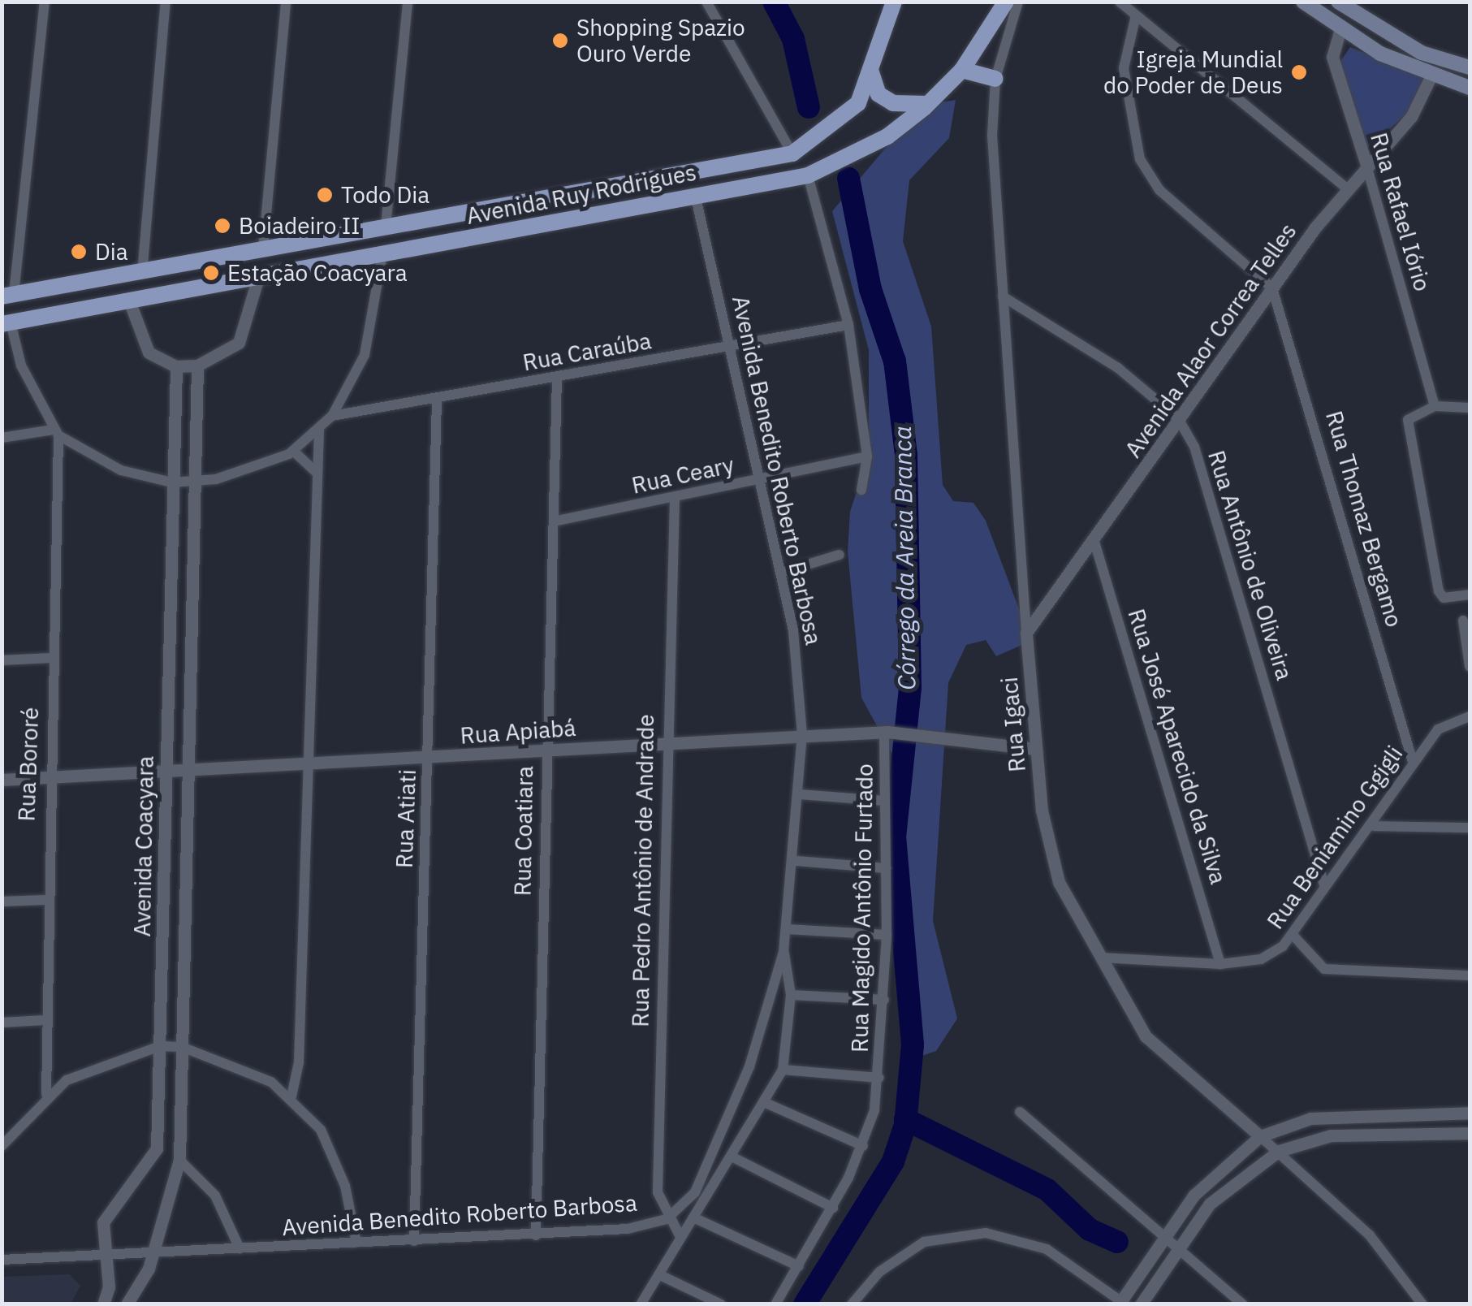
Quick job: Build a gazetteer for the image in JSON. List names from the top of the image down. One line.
{"streets":{"main road":["Avenida Ruy Rodrigues"],"street":["Rua Rafael Iório","Avenida Alaor Correa Telles","Rua Caraúba","Avenida Benedito Roberto Barbosa","Rua Ceary","Rua Thomaz Bergamo","Rua Antônio de Oliveira","Rua Igaci","Rua Apiabá","Rua José Aparecido da Silva","Rua Bororé","Rua Atiati","Rua Coatiara","Rua Beniamino Ggigli","Avenida Coacyara","Rua Pedro Antônio de Andrade","Rua Magido Antônio Furtado"]},"crossings":[["Avenida Ruy Rodrigues","Avenida Benedito Roberto Barbosa"],["Rua Rafael Iório","Avenida Alaor Correa Telles"],["Avenida Alaor Correa Telles","Rua Thomaz Bergamo"],["Avenida Alaor Correa Telles","Rua Antônio de Oliveira"],["Avenida Alaor Correa Telles","Rua Igaci"],["Avenida Alaor Correa Telles","Rua José Aparecido da Silva"],["Rua Caraúba","Avenida Benedito Roberto Barbosa"],["Rua Caraúba","Rua Atiati"],["Rua Caraúba","Rua Coatiara"],["Avenida Benedito Roberto Barbosa","Rua Ceary"],["Avenida Benedito Roberto Barbosa","Rua Apiabá"],["Avenida Benedito Roberto Barbosa","Rua Atiati"],["Avenida Benedito Roberto Barbosa","Rua Coatiara"],["Avenida Benedito Roberto Barbosa","Avenida Coacyara"],["Avenida Benedito Roberto Barbosa","Rua Pedro Antônio de Andrade"],["Rua Ceary","Rua Coatiara"],["Rua Ceary","Rua Pedro Antônio de Andrade"],["Rua Thomaz Bergamo","Rua Beniamino Ggigli"],["Rua Antônio de Oliveira","Rua Igaci"],["Rua Antônio de Oliveira","Rua Beniamino Ggigli"],["Rua Igaci","Rua Apiabá"],["Rua Igaci","Rua Beniamino Ggigli"],["Rua Apiabá","Rua Bororé"],["Rua Apiabá","Rua Atiati"],["Rua Apiabá","Rua Coatiara"],["Rua Apiabá","Avenida Coacyara"],["Rua Apiabá","Rua Pedro Antônio de Andrade"],["Rua Apiabá","Rua Magido Antônio Furtado"],["Rua José Aparecido da Silva","Rua Beniamino Ggigli"]],"water":["Córrego da Areia Branca"],"places":["Shopping Spazio Ouro Verde","Igreja Mundial do Poder de Deus","Todo Dia","Boiadeiro II","Dia","Estação Coacyara"]}
